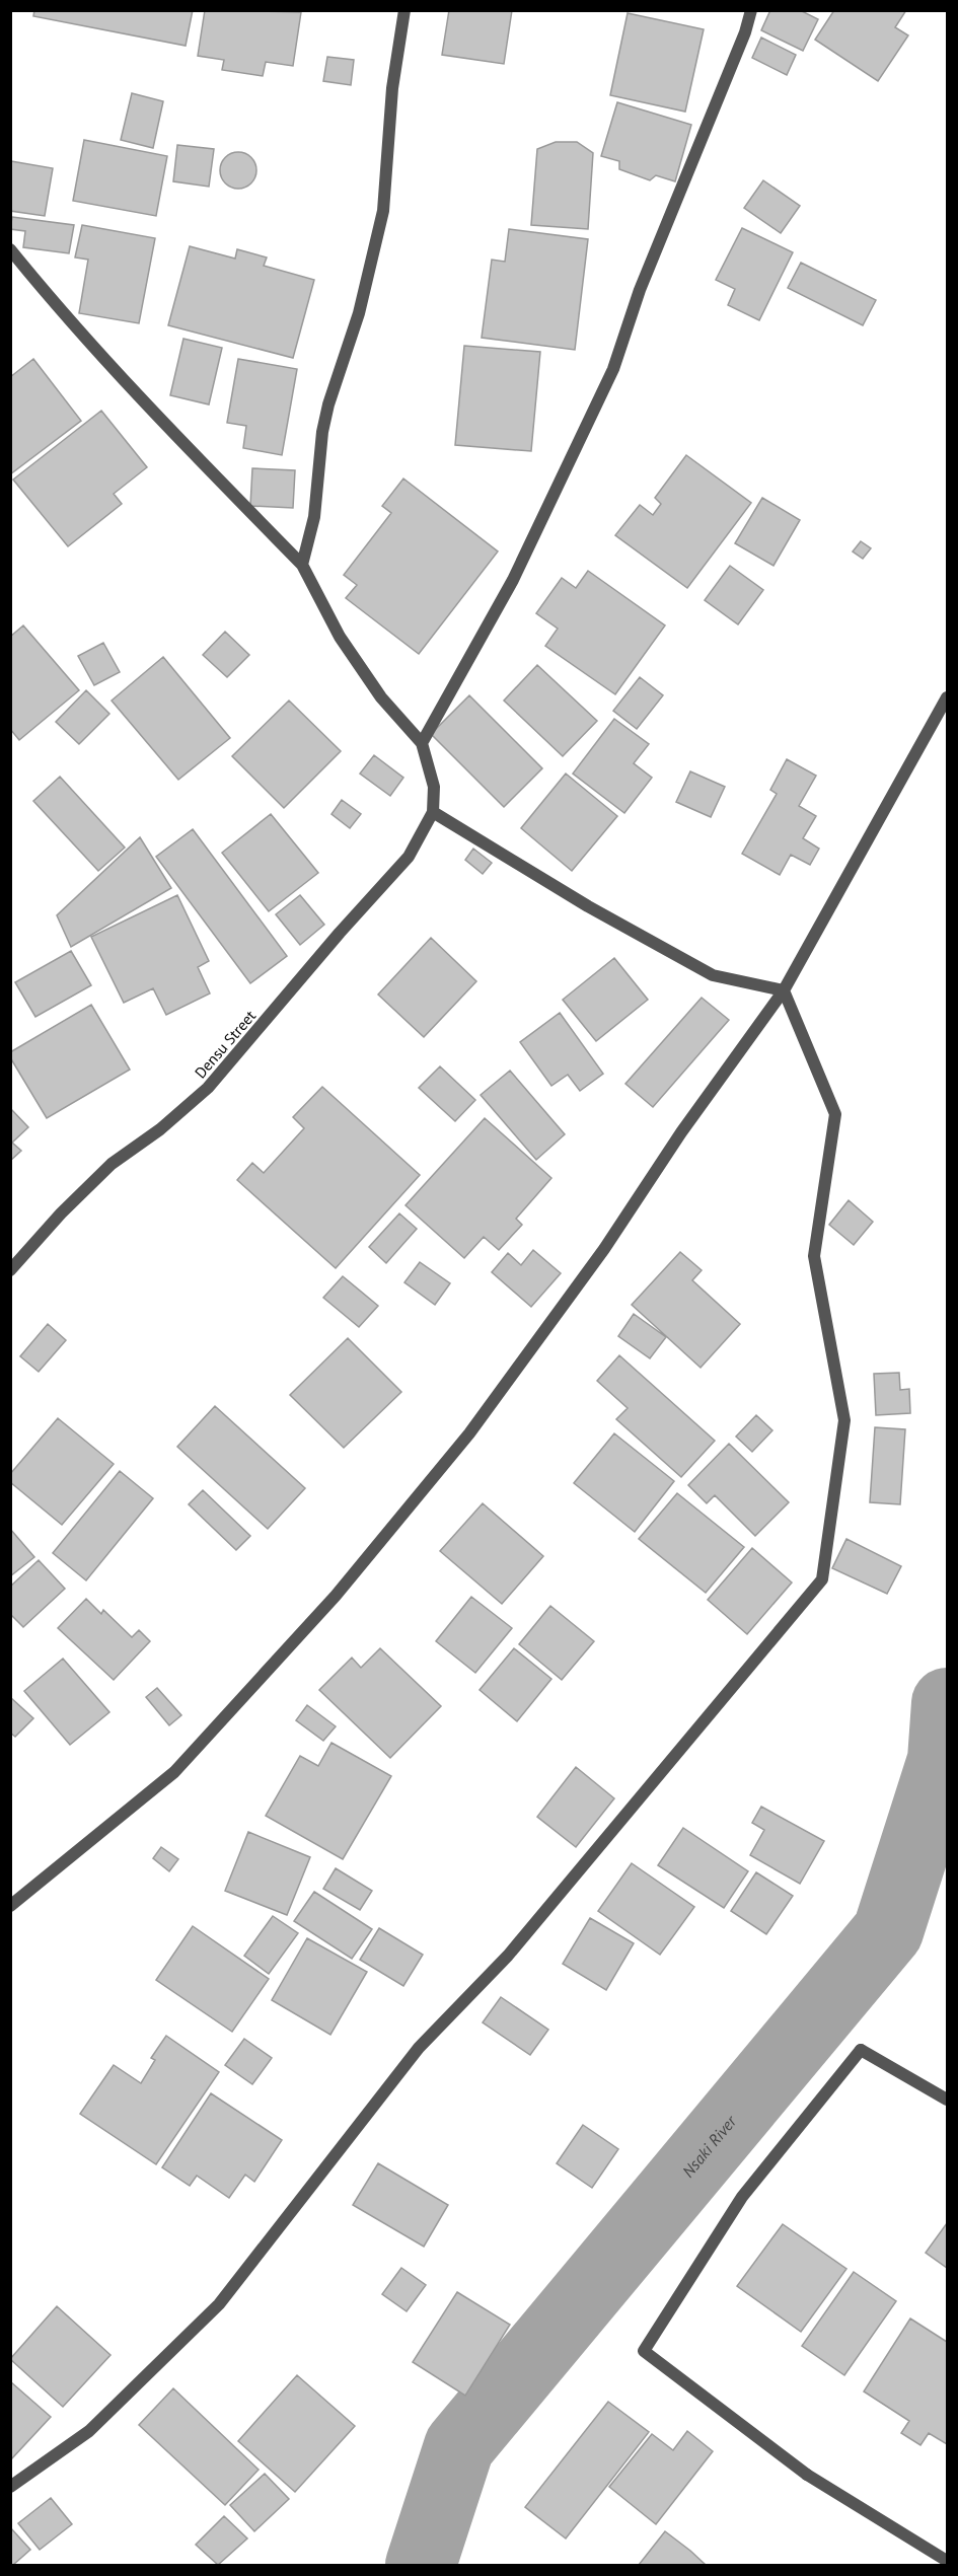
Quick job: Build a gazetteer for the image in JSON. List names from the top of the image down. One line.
{"streets":{"street":["Densu Street"]},"water":["Nsaki River"]}
